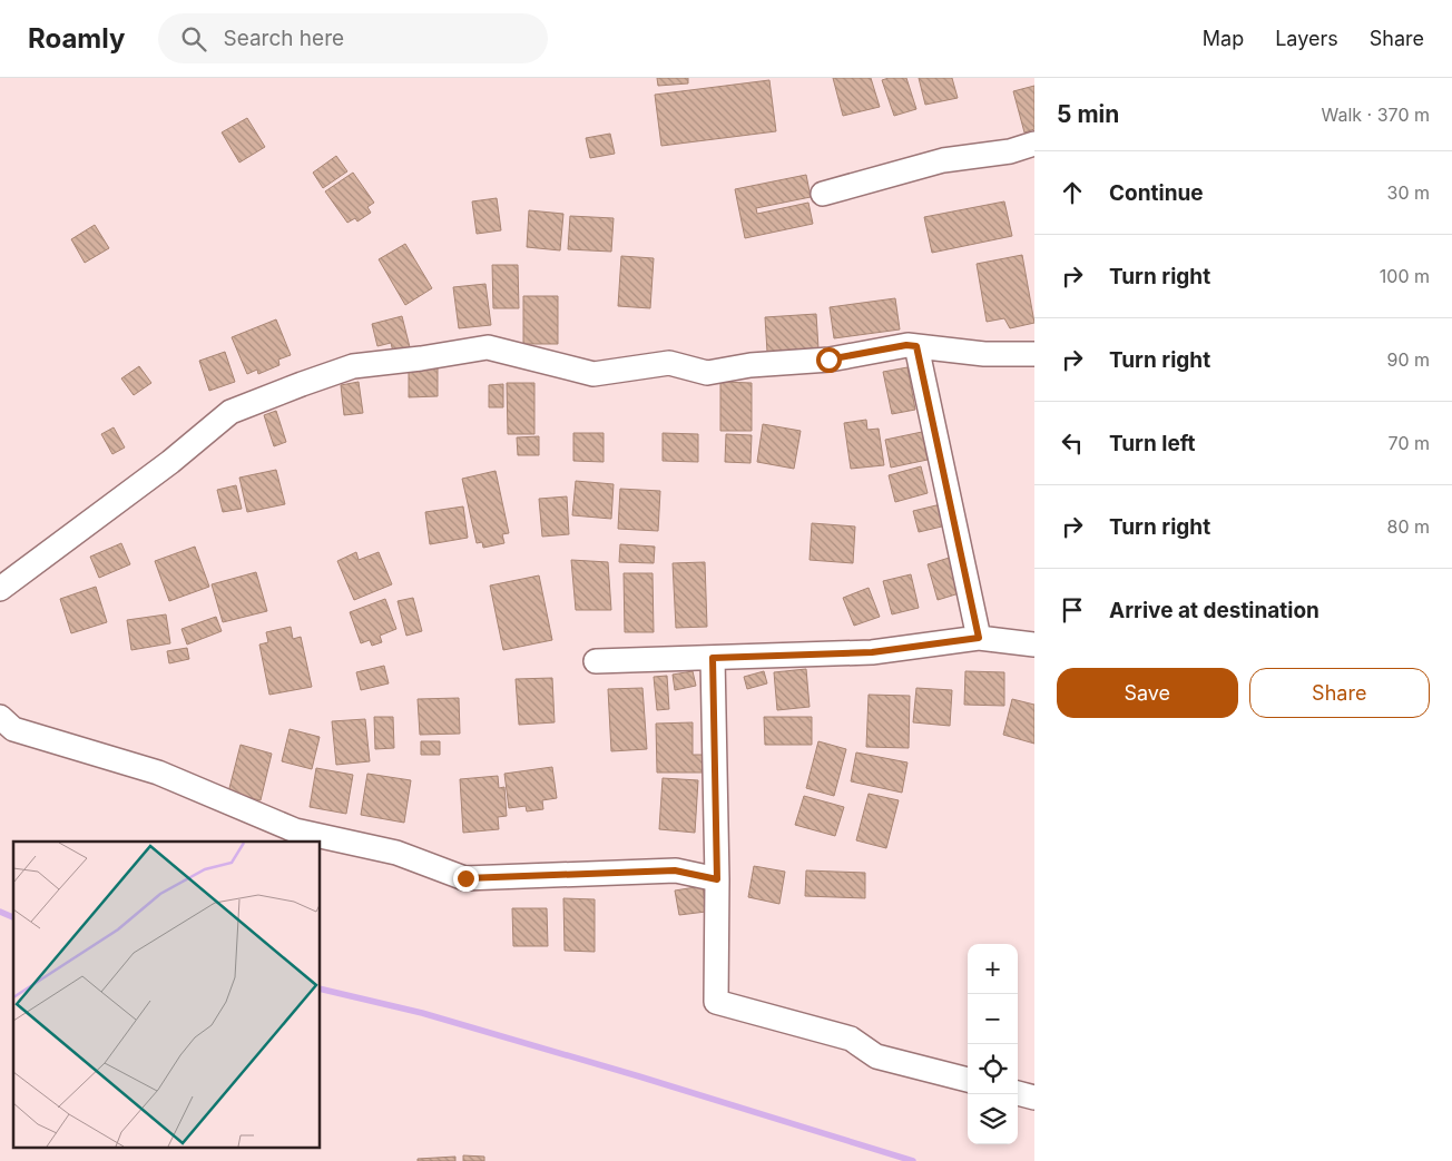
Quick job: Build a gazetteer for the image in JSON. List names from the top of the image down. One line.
{"page":{"header":"Roamly","search":"Search here","nav":["Map","Layers","Share"],"heading":["5 min","Walk · 370 m"],"list":[["Continue","30 m"],["Turn right","100 m"],["Turn right","90 m"],["Turn left","70 m"],["Turn right","80 m"],"Arrive at destination"],"buttons":["Save","Share"],"map_buttons":["+","−"]}}
